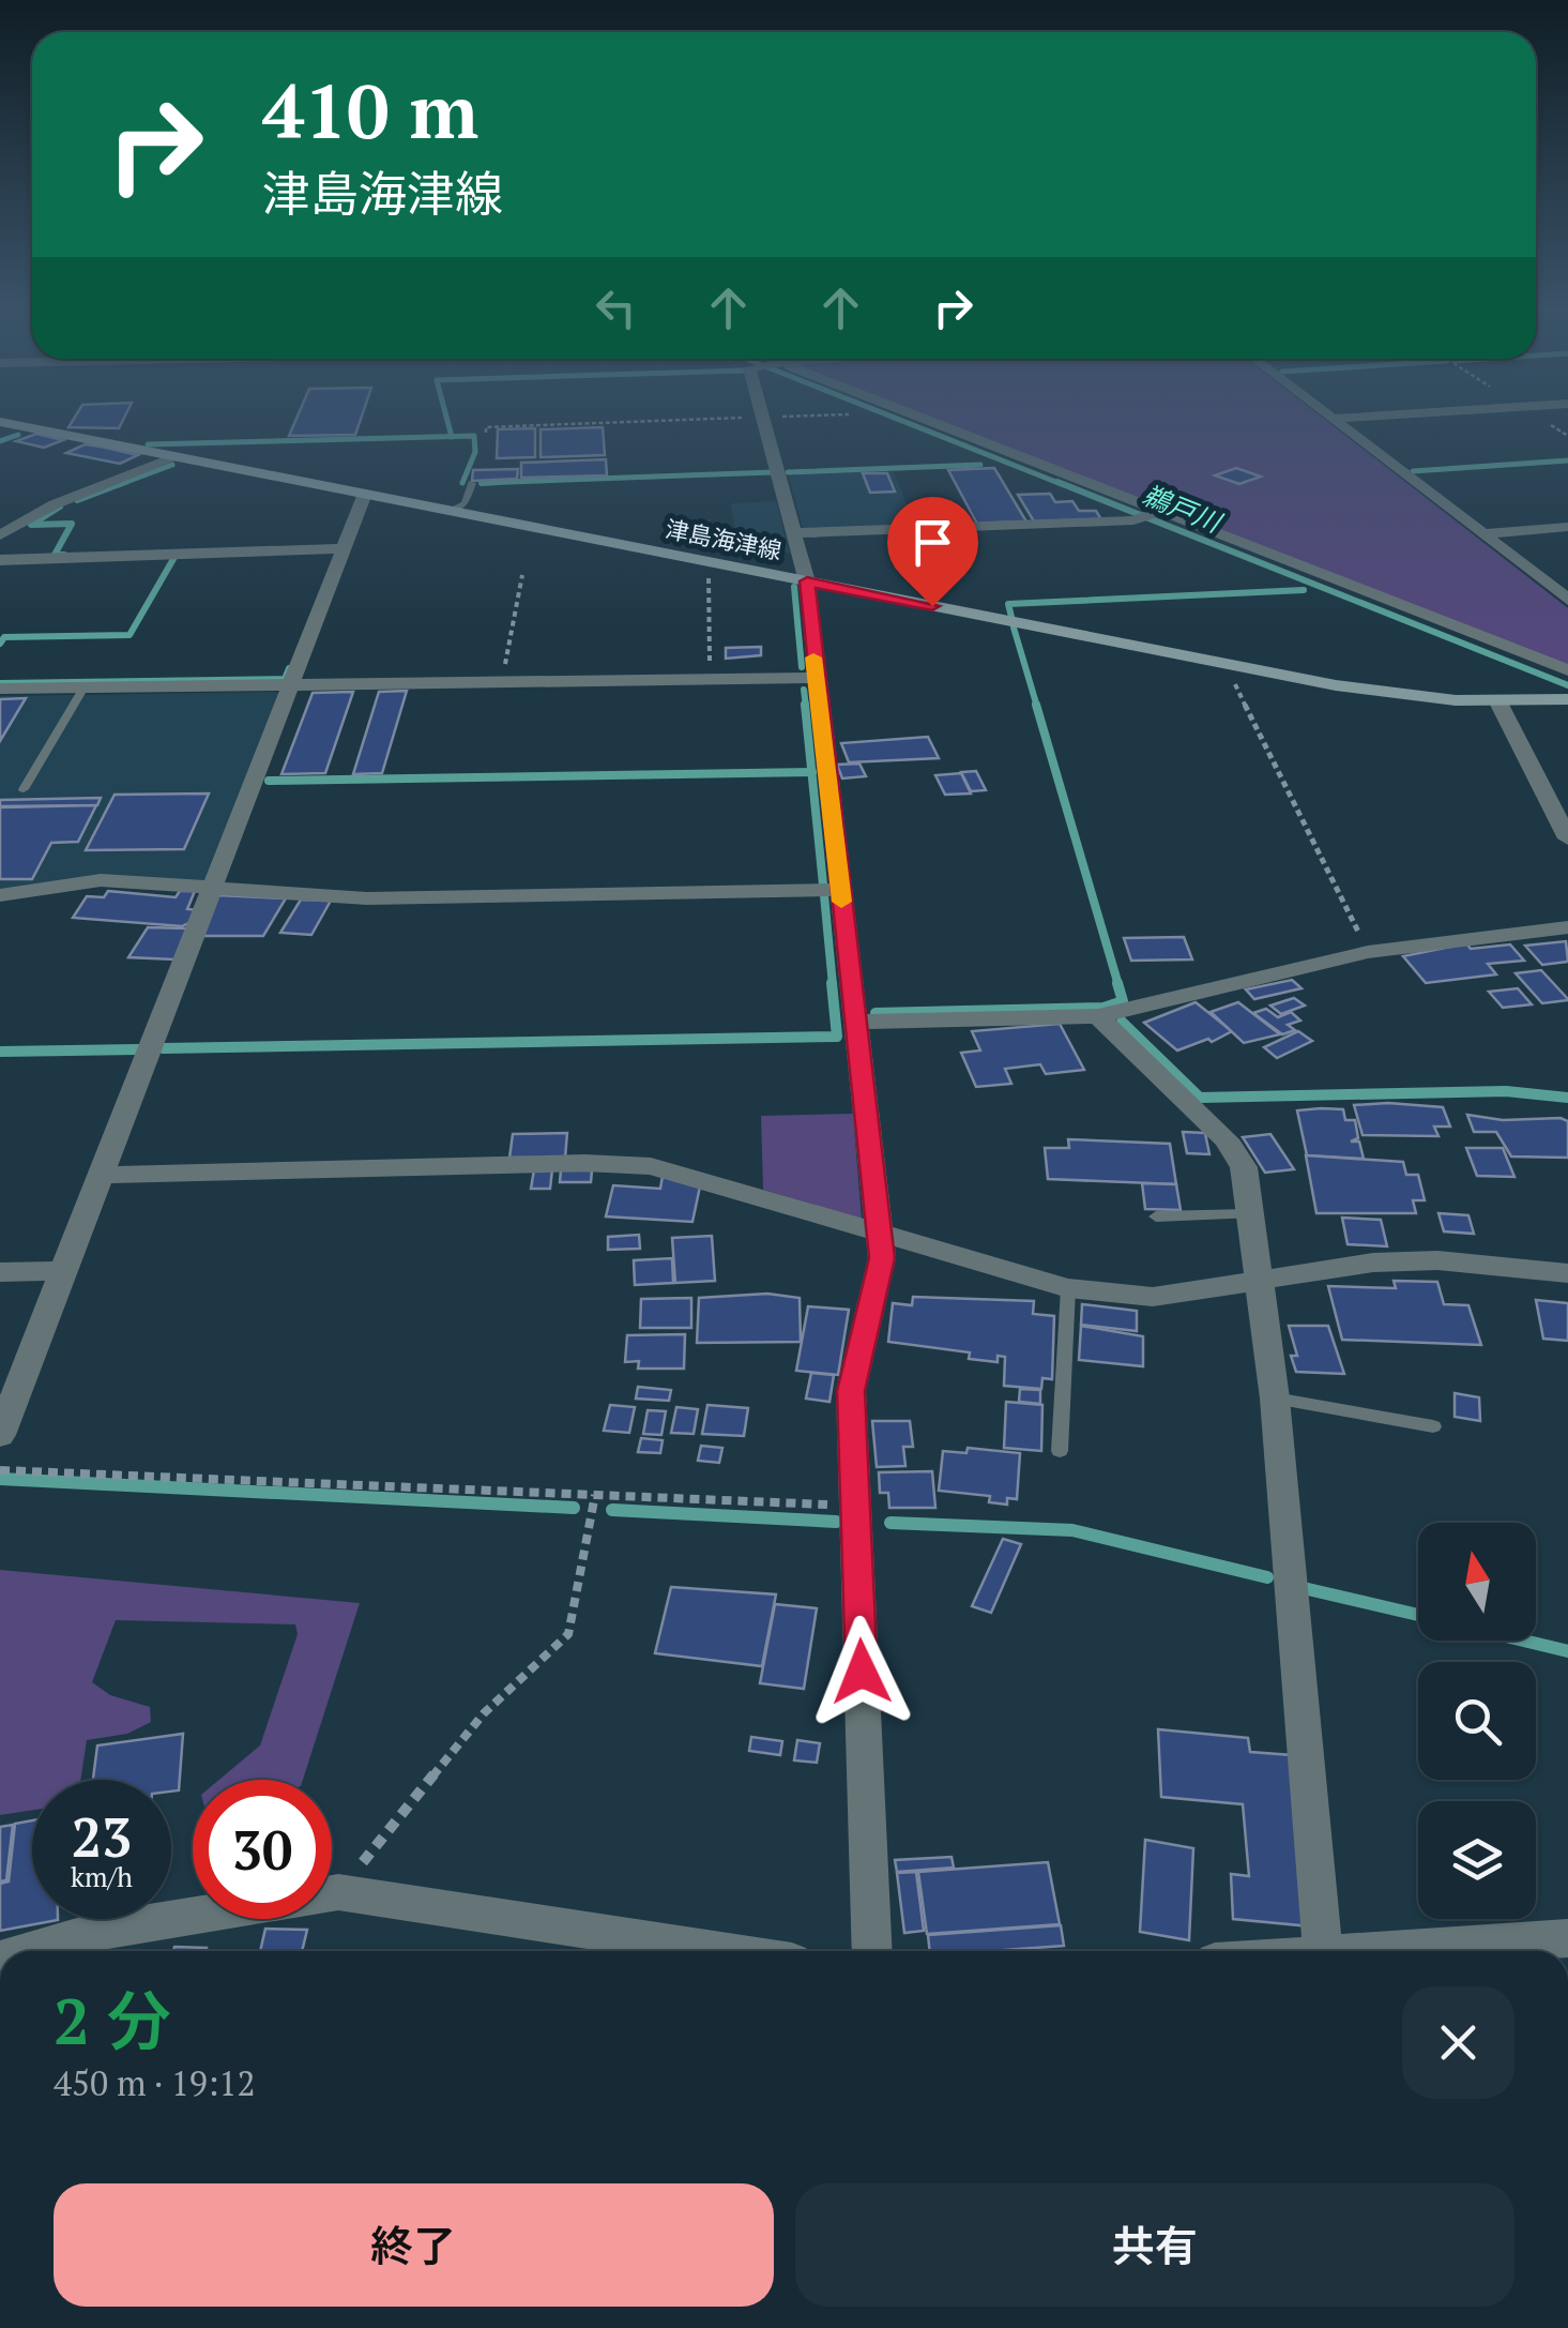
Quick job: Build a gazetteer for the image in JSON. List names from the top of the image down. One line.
{"streets":{"main road":["津島海津線"]},"water":["鵜戸川"],"north":"top","page":{"turn":["410 m","津島海津線"],"speed":"23 km/h","limit":"30","heading":["2 分","450 m · 19:12"],"buttons":["終了","共有"]}}
